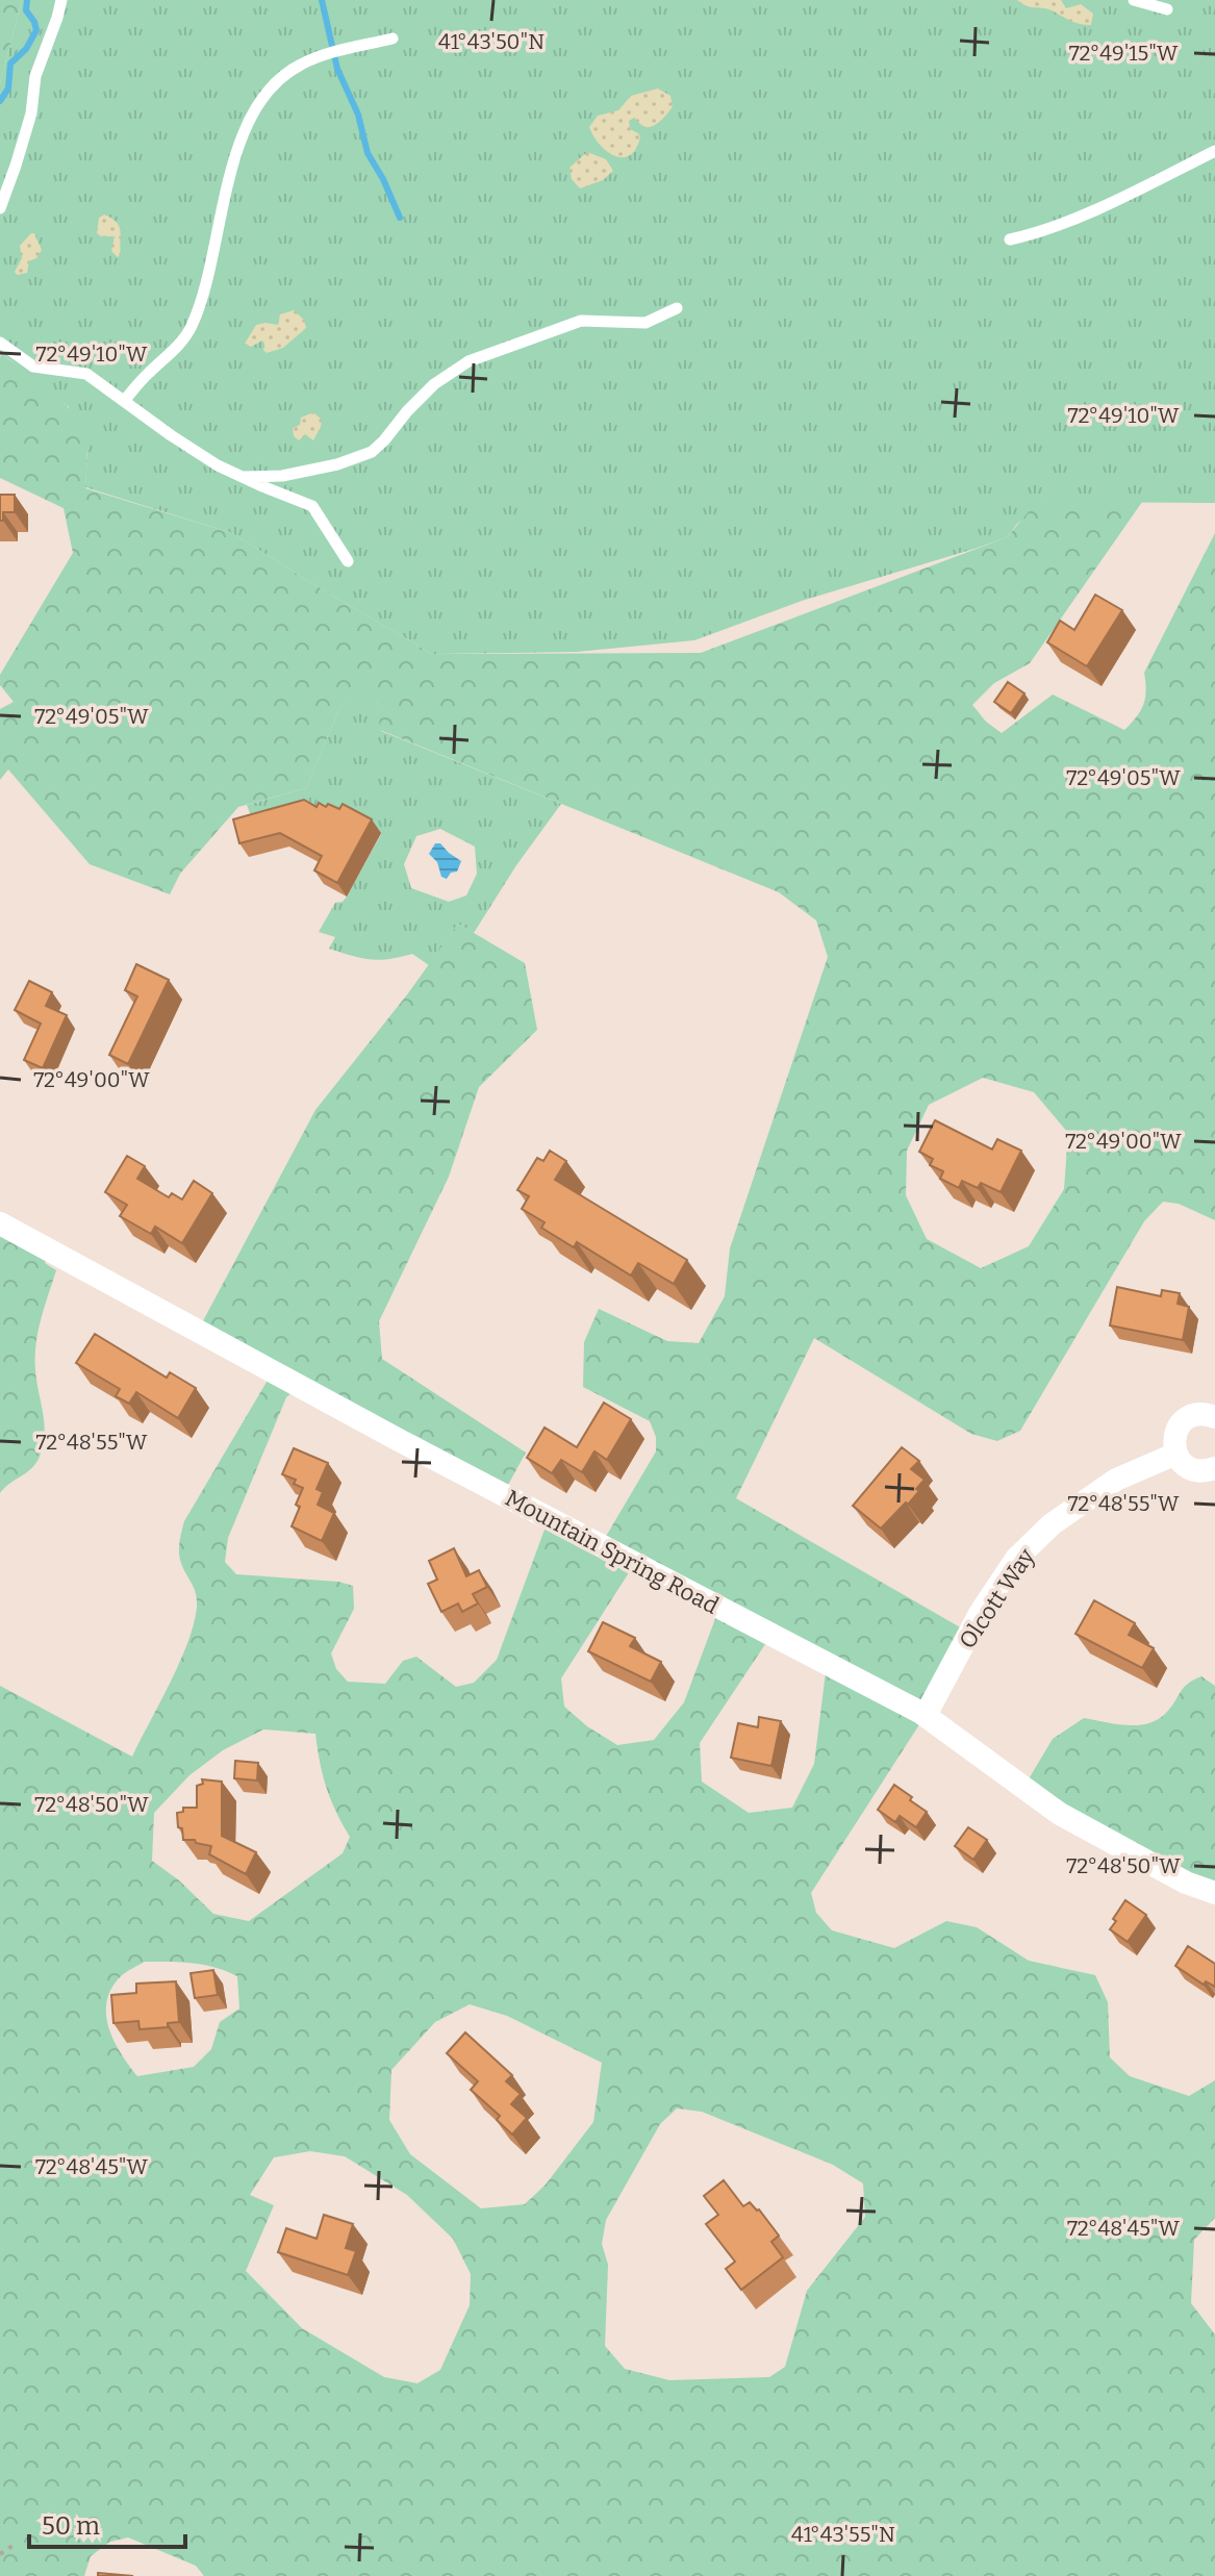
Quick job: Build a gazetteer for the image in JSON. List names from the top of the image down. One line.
{"streets":{"street":["Mountain Spring Road","Olcott Way"]},"crossings":[["Mountain Spring Road","Olcott Way"]],"scale_bar":"50 m","coordinates":["41°43'50\"N","72°49'15\"W","72°49'10\"W","72°49'05\"W","72°49'00\"W","72°48'55\"W","72°48'50\"W","72°48'45\"W","41°43'55\"N"]}
